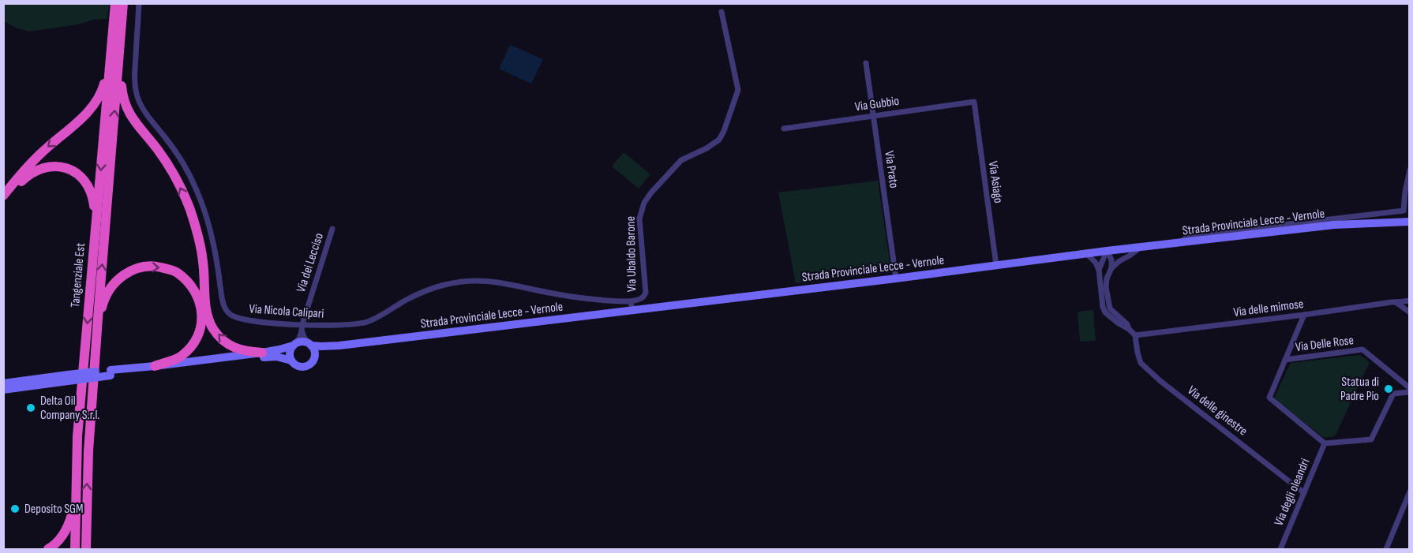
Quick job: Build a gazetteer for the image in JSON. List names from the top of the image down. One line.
{"streets":{"highway":["Tangenziale Est"],"main road":["Strada Provinciale Lecce - Vernole"],"street":["Via Gubbio","Via Prato","Via Asiago","Via Ubaldo Barone","Via dei Lecciso","Via delle mimose","Via Nicola Calipari","Via Delle Rose","Via delle ginestre","Via degli oleandri"]},"crossings":[["Via Gubbio","Via Prato"],["Via Gubbio","Via Asiago"],["Via Prato","Strada Provinciale Lecce - Vernole"],["Via Asiago","Strada Provinciale Lecce - Vernole"],["Strada Provinciale Lecce - Vernole","Via Ubaldo Barone"],["Strada Provinciale Lecce - Vernole","Via dei Lecciso"],["Strada Provinciale Lecce - Vernole","Via Nicola Calipari"],["Via Ubaldo Barone","Via Nicola Calipari"],["Via dei Lecciso","Via Nicola Calipari"],["Via delle mimose","Via delle ginestre"],["Via delle ginestre","Via degli oleandri"]],"places":["Statua di Padre Pio","Delta Oil Company S.r.l.","Deposito SGM"]}
